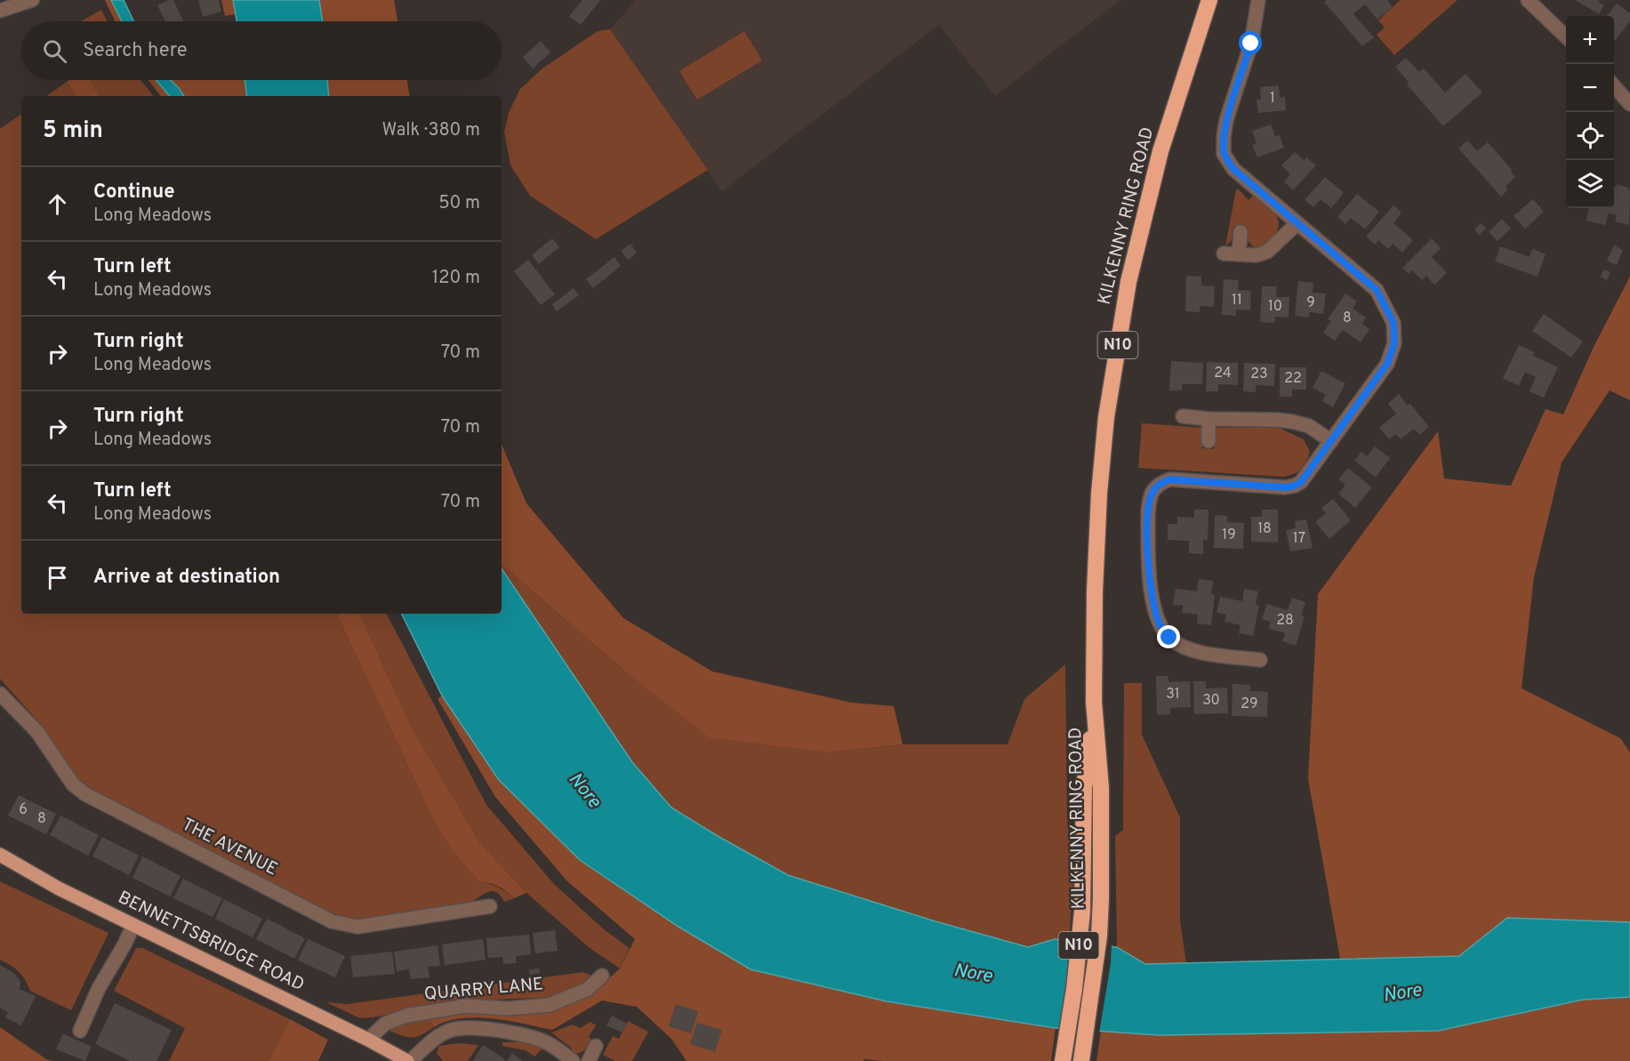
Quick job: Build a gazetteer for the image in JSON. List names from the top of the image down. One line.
{"streets":{"highway":["KILKENNY RING ROAD","N10"],"main road":["BENNETTSBRIDGE ROAD"],"street":["THE AVENUE","QUARRY LANE"]},"crossings":[["BENNETTSBRIDGE ROAD","QUARRY LANE"]],"water":["Nore"],"house_numbers":["1","11","9","10","8","24","23","22","18","19","17","28","31","30","29","6","8"],"page":{"map_buttons":["+","−"],"search":"Search here","heading":["5 min","Walk · 380 m"],"list":[["Continue","Long Meadows","50 m"],["Turn left","Long Meadows","120 m"],["Turn right","Long Meadows","70 m"],["Turn right","Long Meadows","70 m"],["Turn left","Long Meadows","70 m"],"Arrive at destination"]}}
